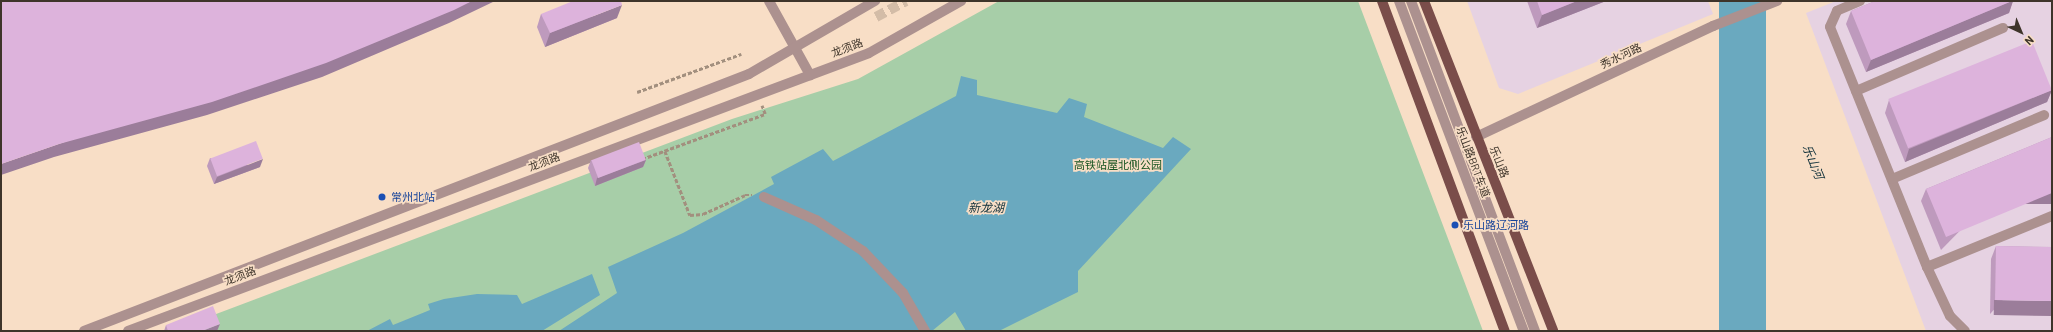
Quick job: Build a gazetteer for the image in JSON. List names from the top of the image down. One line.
{"streets":{"main road":["乐山路"],"street":["龙须路","秀水河路","乐山路BRT车道"]},"crossings":[["秀水河路","乐山路"]],"water":["乐山河","新龙湖"],"parks":["高铁站屋北侧公园"],"places":["常州北站","乐山路辽河路"],"north":"bottom right"}
